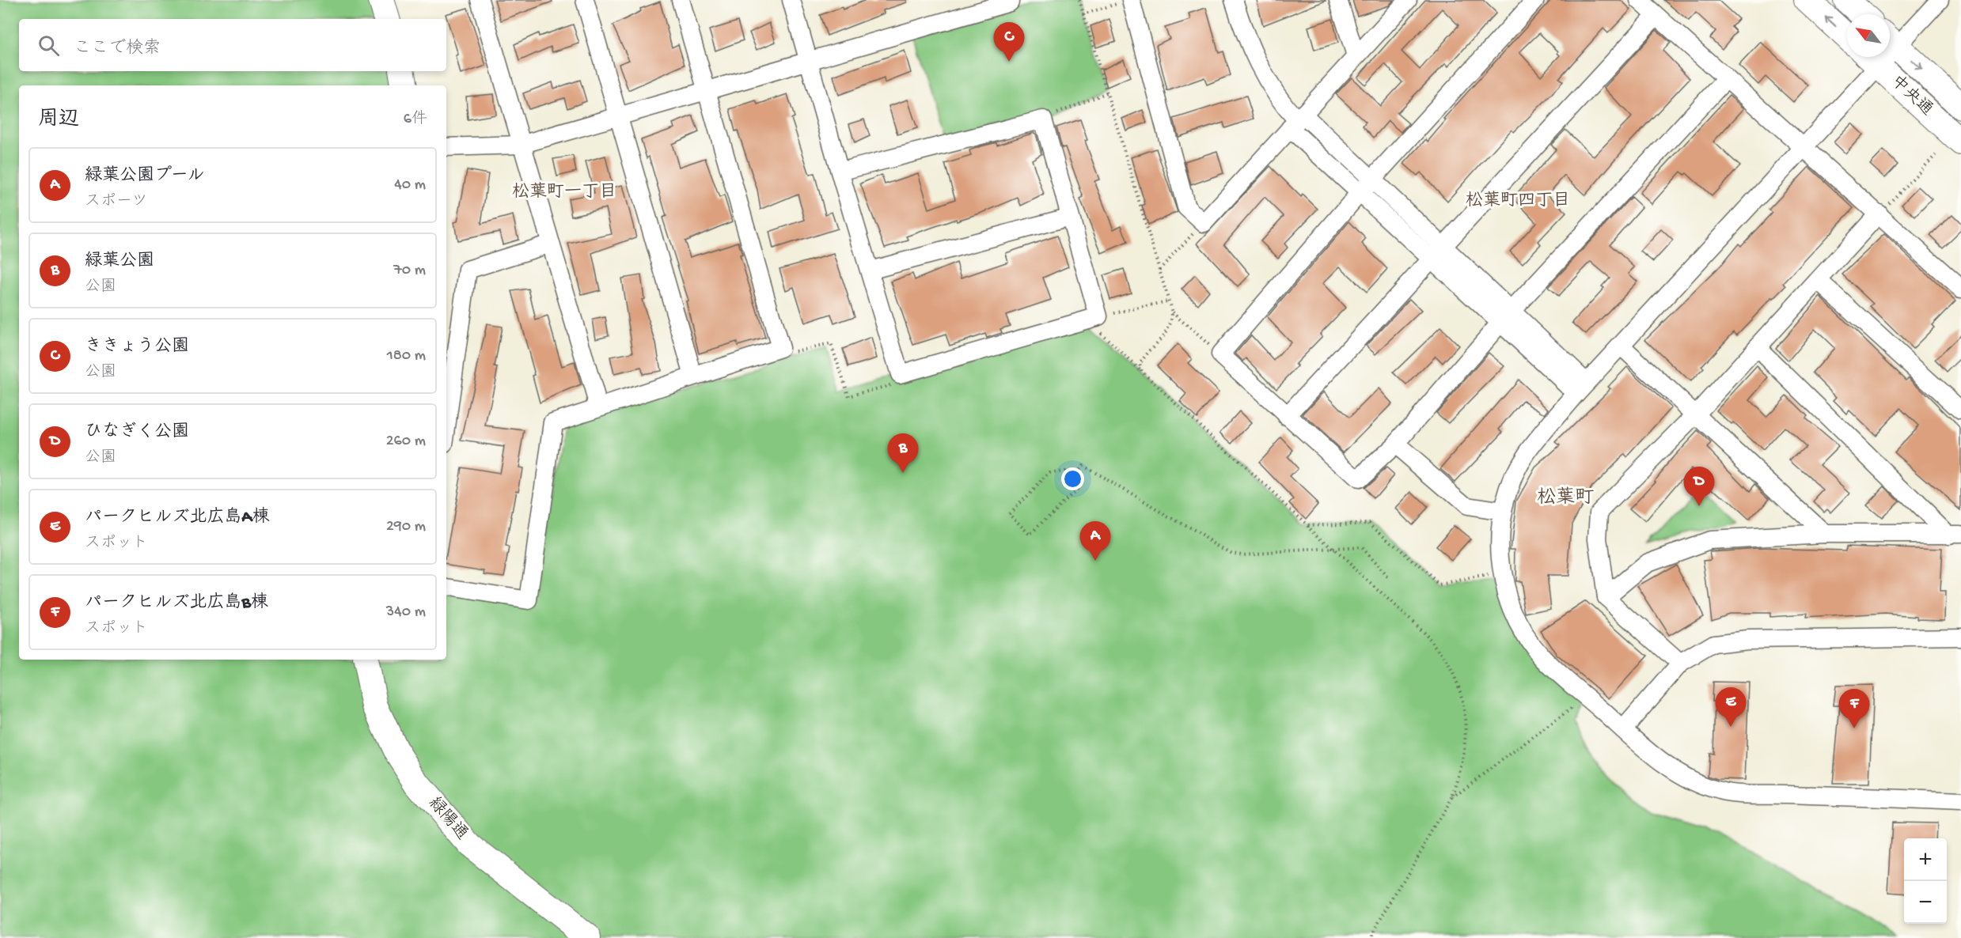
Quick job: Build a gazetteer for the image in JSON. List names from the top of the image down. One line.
{"streets":{"street":["中央通","緑陽通"]},"districts":["松葉町一丁目","松葉町四丁目","松葉町"],"north":"top left","page":{"search":"ここで検索","pins":["C","B","D","A","E","F"],"heading":["周辺","6件"],"list":[{"mark":"A","name":"緑葉公園プール","note":"スポーツ","value":"40 m"},{"mark":"B","name":"緑葉公園","note":"公園","value":"70 m"},{"mark":"C","name":"ききょう公園","note":"公園","value":"180 m"},{"mark":"D","name":"ひなぎく公園","note":"公園","value":"260 m"},{"mark":"E","name":"パークヒルズ北広島A棟","note":"スポット","value":"290 m"},{"mark":"F","name":"パークヒルズ北広島B棟","note":"スポット","value":"340 m"}],"map_buttons":["+","−"]}}
